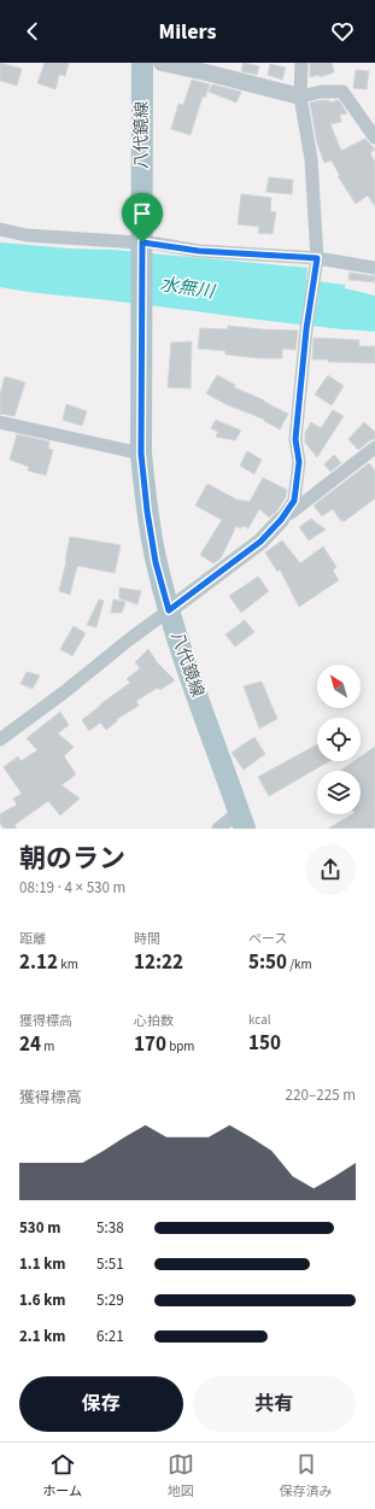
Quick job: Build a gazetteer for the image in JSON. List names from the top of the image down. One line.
{"streets":{"main road":["八代鏡線"]},"water":["水無川"],"north":"top left","page":{"header":"Milers","heading":["朝のラン","08:19 · 4 × 530 m"],"stats":[["距離","2.12 km"],["時間","12:22"],["ペース","5:50 /km"],["獲得標高","24 m"],["心拍数","170 bpm"],["kcal","150"]],"chart":["獲得標高","220–225 m"],"list":[{"name":"530 m","note":"5:38"},{"name":"1.1 km","note":"5:51"},{"name":"1.6 km","note":"5:29"},{"name":"2.1 km","note":"6:21"}],"buttons":["保存","共有"],"tabs":["ホーム","地図","保存済み"]}}
